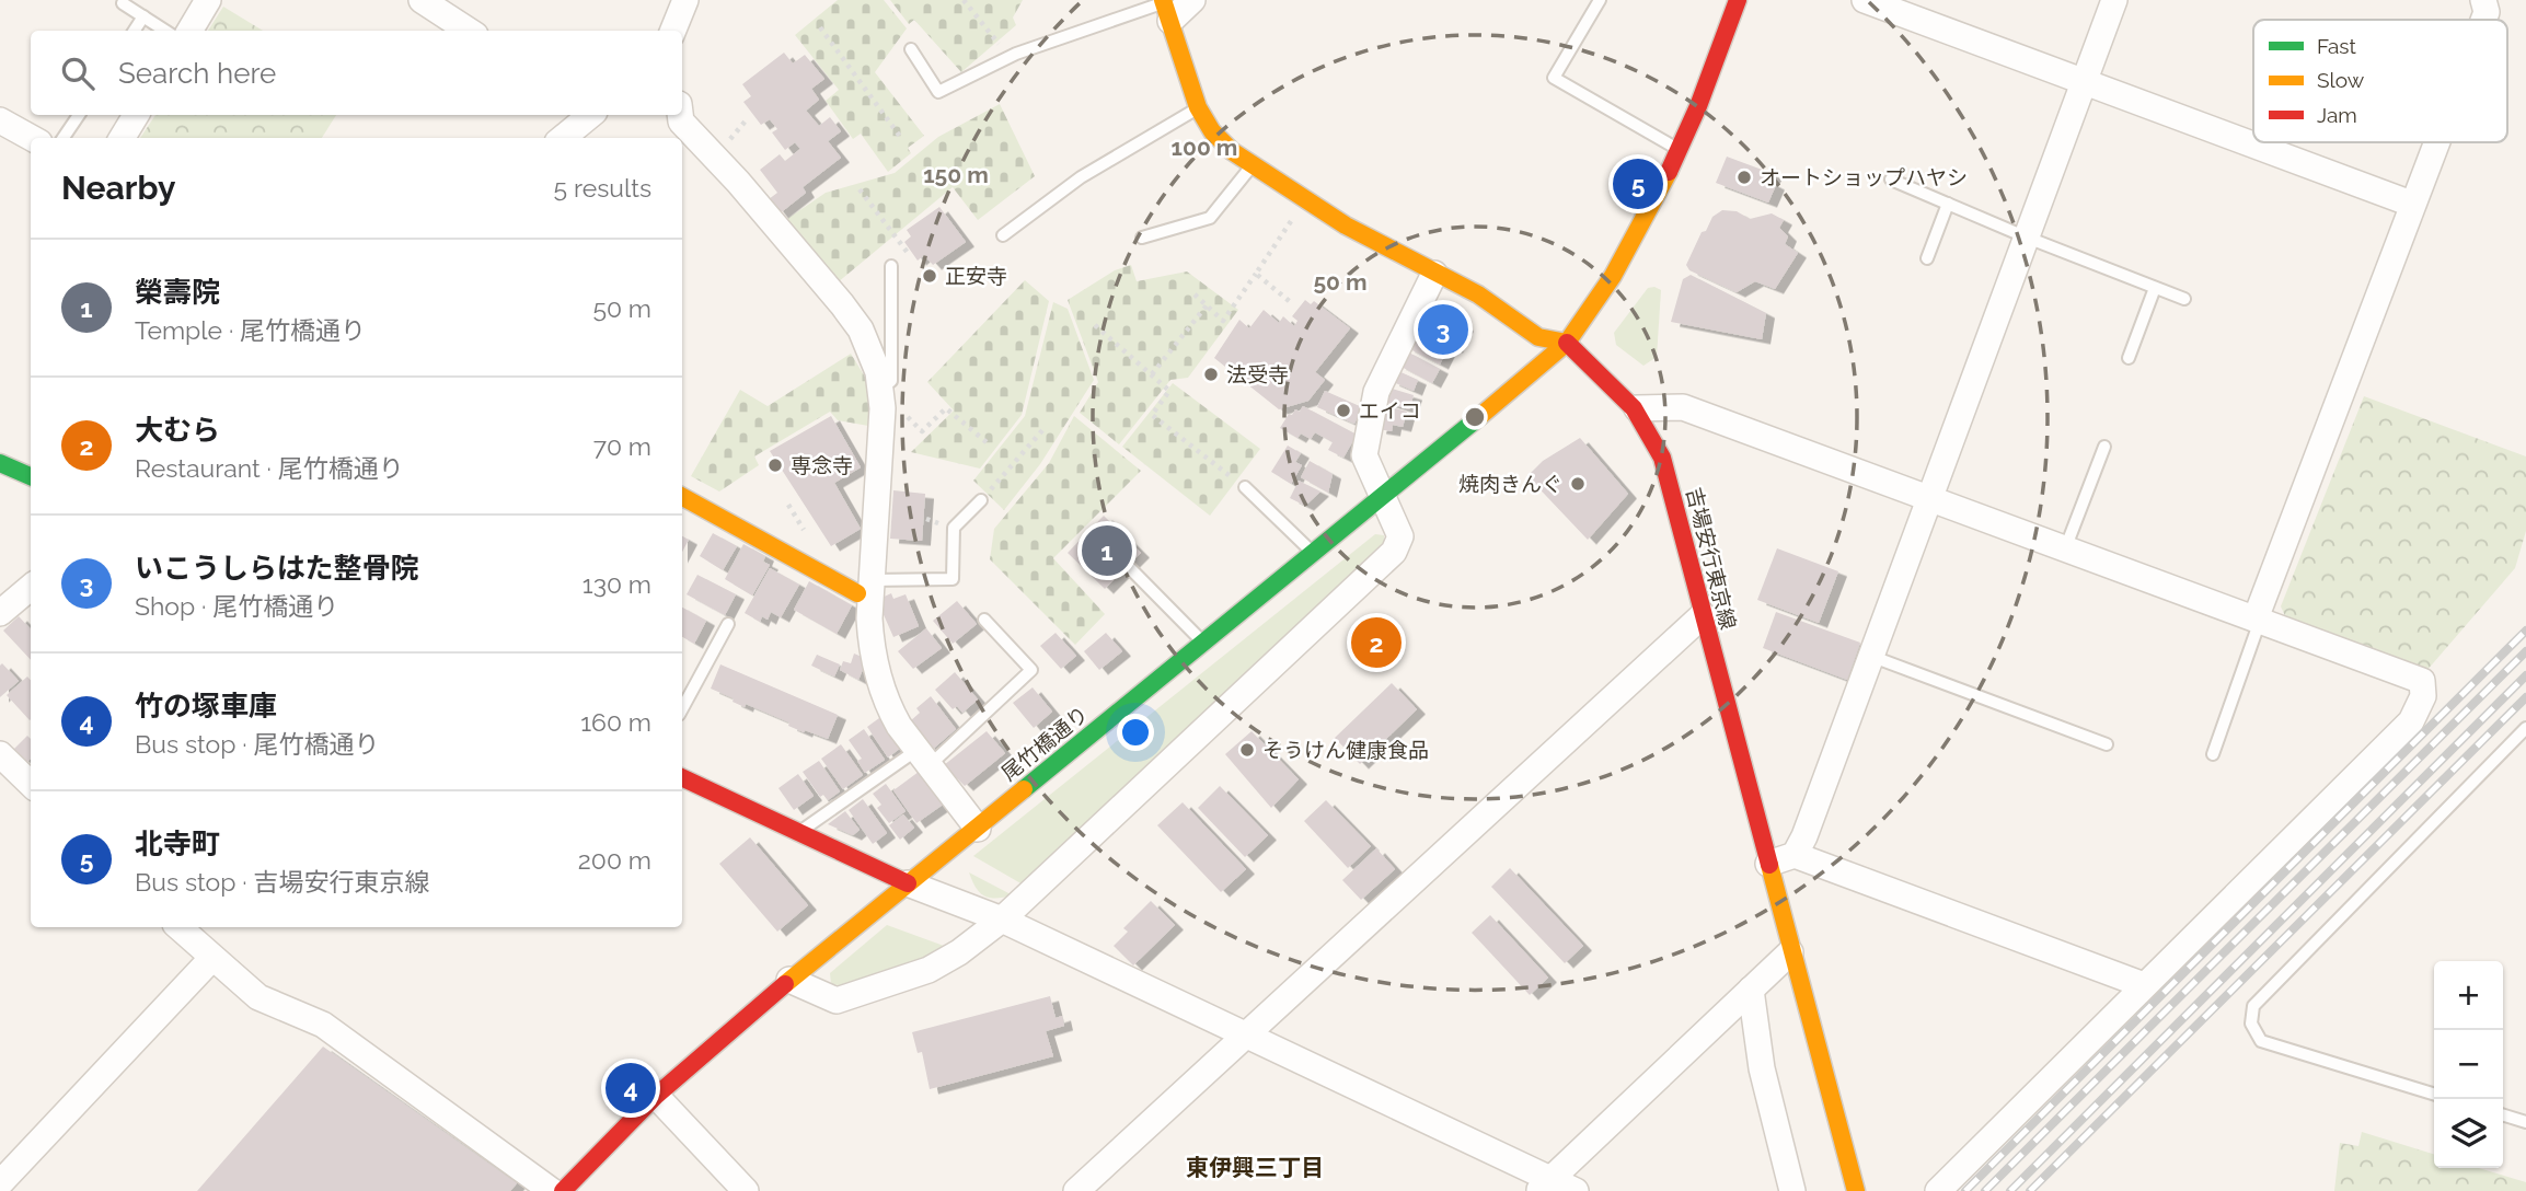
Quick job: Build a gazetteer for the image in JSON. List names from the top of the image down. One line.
{"streets":{"main road":["吉場安行東京線","尾竹橋通り"]},"crossings":[["吉場安行東京線","尾竹橋通り"]],"districts":["東伊興三丁目"],"places":["オートショップハヤシ","正安寺","法受寺","エイコ","専念寺","焼肉きんぐ","そうけん健康食品"],"legend":["Fast","Slow","Jam"],"page":{"search":"Search here","heading":["Nearby","5 results"],"pins":["5","3","1","2","4"],"list":[{"mark":"1","name":"榮壽院","note":"Temple · 尾竹橋通り","value":"50 m"},{"mark":"2","name":"大むら","note":"Restaurant · 尾竹橋通り","value":"70 m"},{"mark":"3","name":"いこうしらはた整骨院","note":"Shop · 尾竹橋通り","value":"130 m"},{"mark":"4","name":"竹の塚車庫","note":"Bus stop · 尾竹橋通り","value":"160 m"},{"mark":"5","name":"北寺町","note":"Bus stop · 吉場安行東京線","value":"200 m"}],"map_buttons":["+","−"]},"rings":["100 m","150 m","50 m"]}
